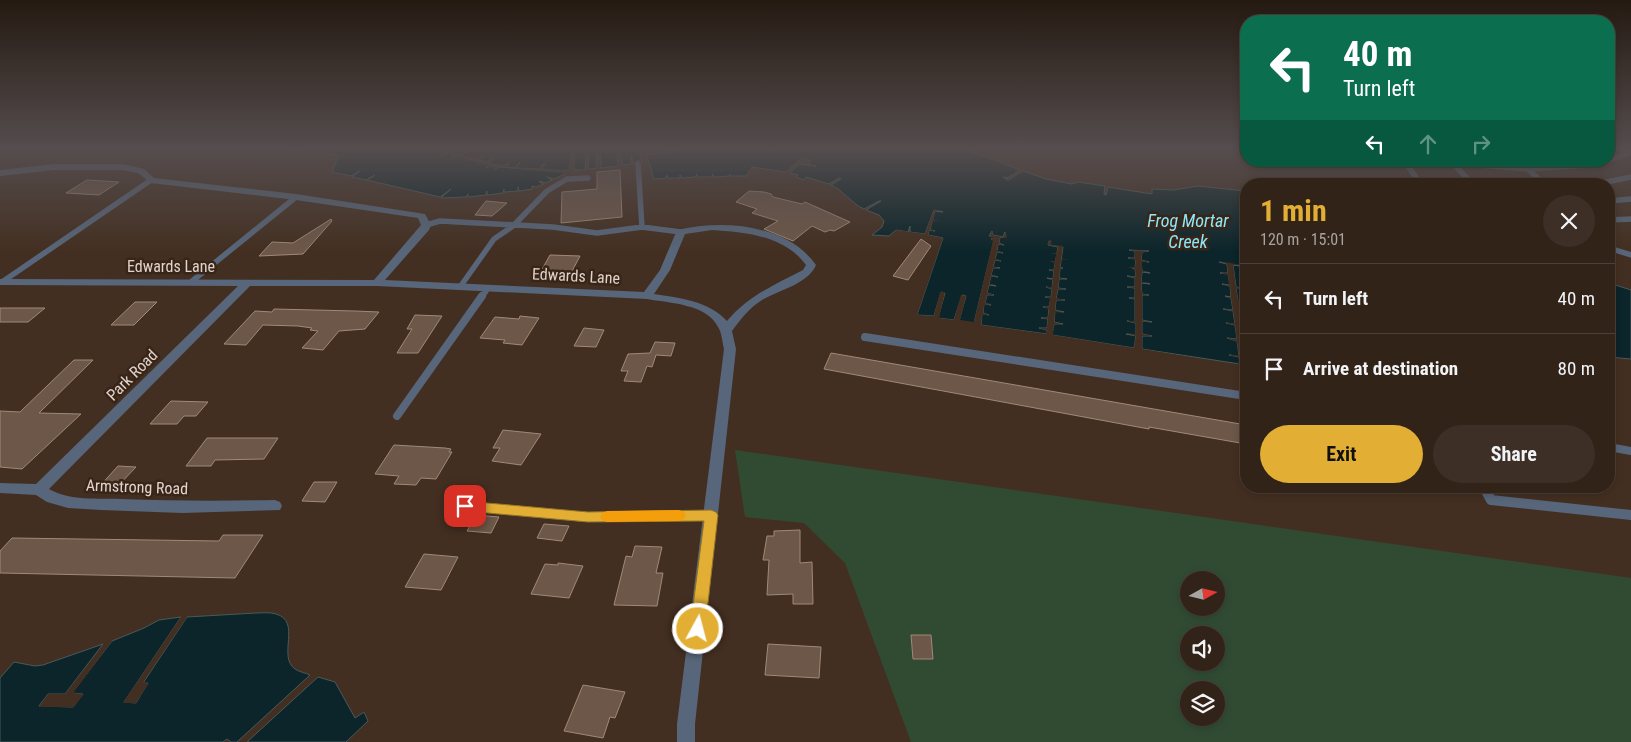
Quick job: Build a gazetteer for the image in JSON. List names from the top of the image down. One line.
{"streets":{"street":["Edwards Lane","Park Road","Armstrong Road"]},"crossings":[["Edwards Lane","Park Road"],["Park Road","Armstrong Road"]],"water":["Frog Mortar Creek"],"north":"right","page":{"turn":["40 m","Turn left"],"heading":["1 min","120 m · 15:01"],"list":[{"name":"Turn left","value":"40 m"},{"name":"Arrive at destination","value":"80 m"}],"buttons":["Exit","Share"]}}
